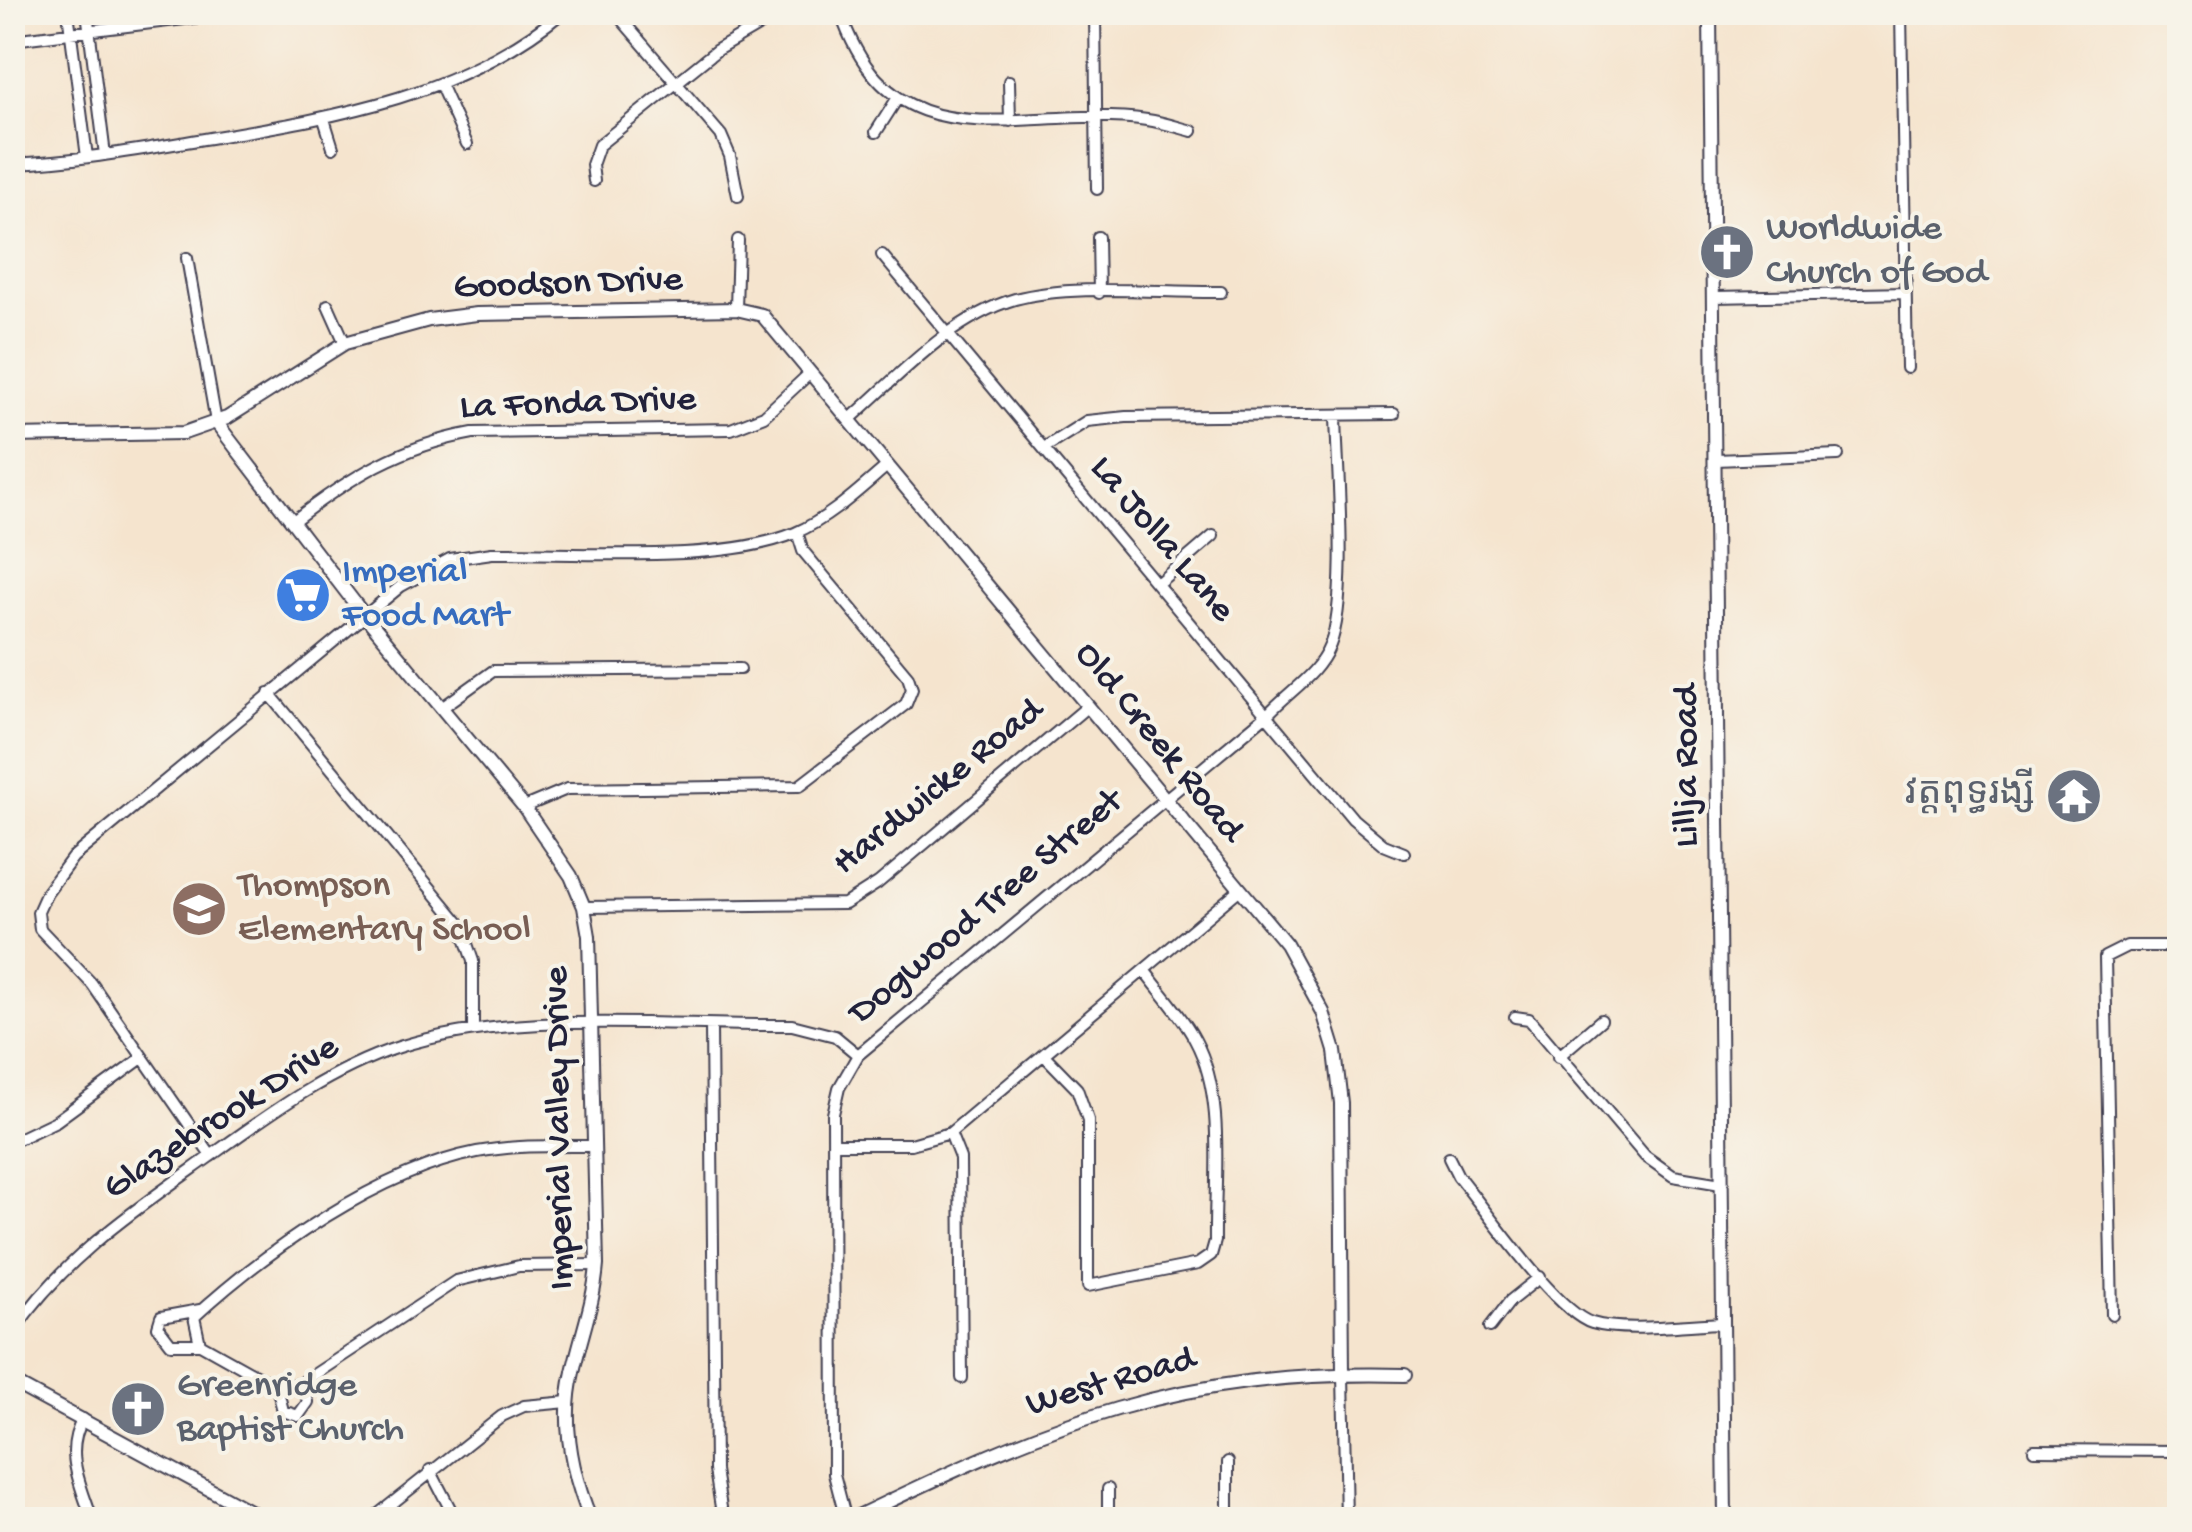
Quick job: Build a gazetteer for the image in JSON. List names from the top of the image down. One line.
{"streets":{"street":["Goodson Drive","La Fonda Drive","La Jolla Lane","Old Creek Road","Lillja Road","Hardwicke Road","Dogwood Tree Street","Glazebrook Drive","Imperial Valley Drive","West Road"]},"crossings":[["Goodson Drive","Old Creek Road"],["Goodson Drive","Imperial Valley Drive"],["La Fonda Drive","Old Creek Road"],["La Fonda Drive","Imperial Valley Drive"],["La Jolla Lane","Dogwood Tree Street"],["Old Creek Road","Hardwicke Road"],["Old Creek Road","Dogwood Tree Street"],["Old Creek Road","West Road"],["Hardwicke Road","Imperial Valley Drive"],["Dogwood Tree Street","Glazebrook Drive"],["Dogwood Tree Street","West Road"],["Glazebrook Drive","Imperial Valley Drive"]],"places":{"church":["Worldwide Church of God","Greenridge Baptist Church"],"supermarket":["Imperial Food Mart"],"temple":["វត្តពុទ្ធរង្សី"],"school or university":["Thompson Elementary School"]}}
